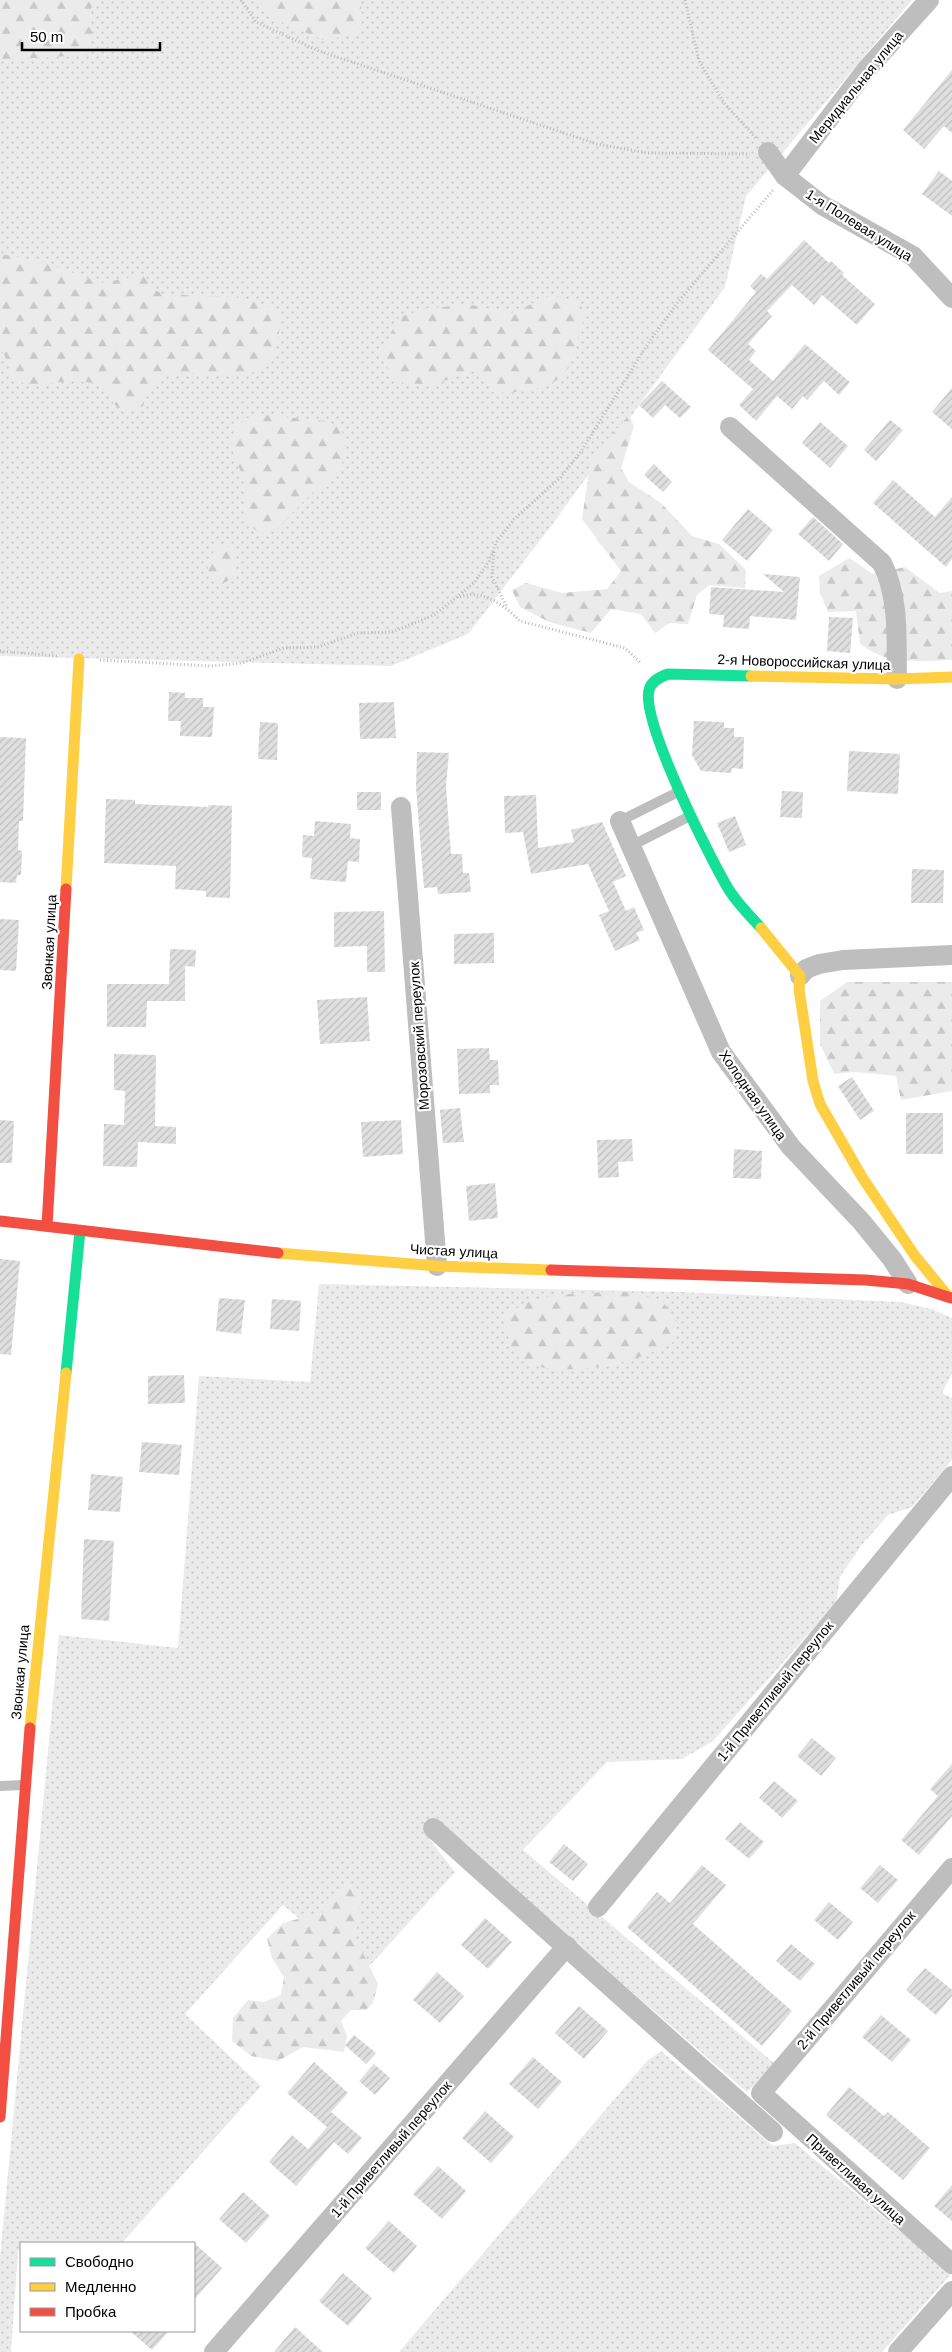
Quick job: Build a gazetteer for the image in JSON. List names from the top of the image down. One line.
{"streets":{"street":["Меридиальная улица","1-я Полевая улица","2-я Новороссийская улица","Звонкая улица","Морозовский переулок","Холодная улица","Чистая улица","1-й Приветливый переулок","2-й Приветливый переулок","Приветливая улица"]},"crossings":[["Меридиальная улица","1-я Полевая улица"],["Звонкая улица","Чистая улица"],["Морозовский переулок","Чистая улица"],["Холодная улица","Чистая улица"],["2-й Приветливый переулок","Приветливая улица"]],"legend":["Свободно","Медленно","Пробка"],"scale_bar":"50 m"}
